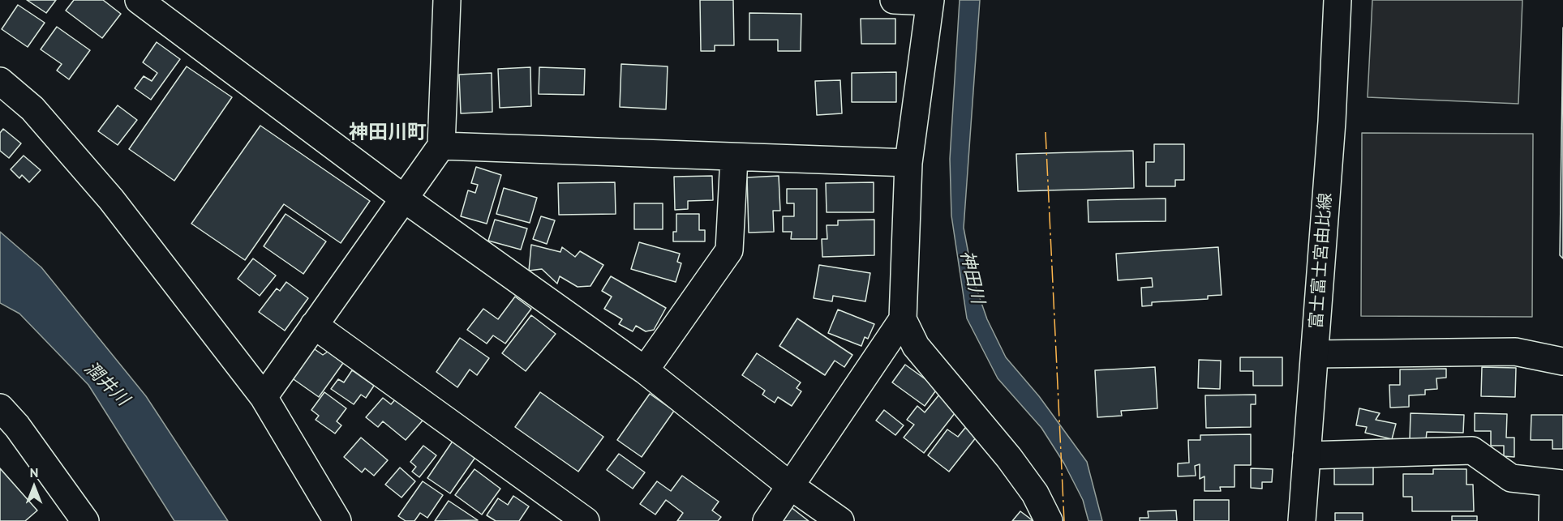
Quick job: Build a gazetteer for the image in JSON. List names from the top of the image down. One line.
{"streets":{"street":["富士富士宮由比線"]},"districts":["神田川町"],"water":["神田川","潤井川"],"north":"top"}
